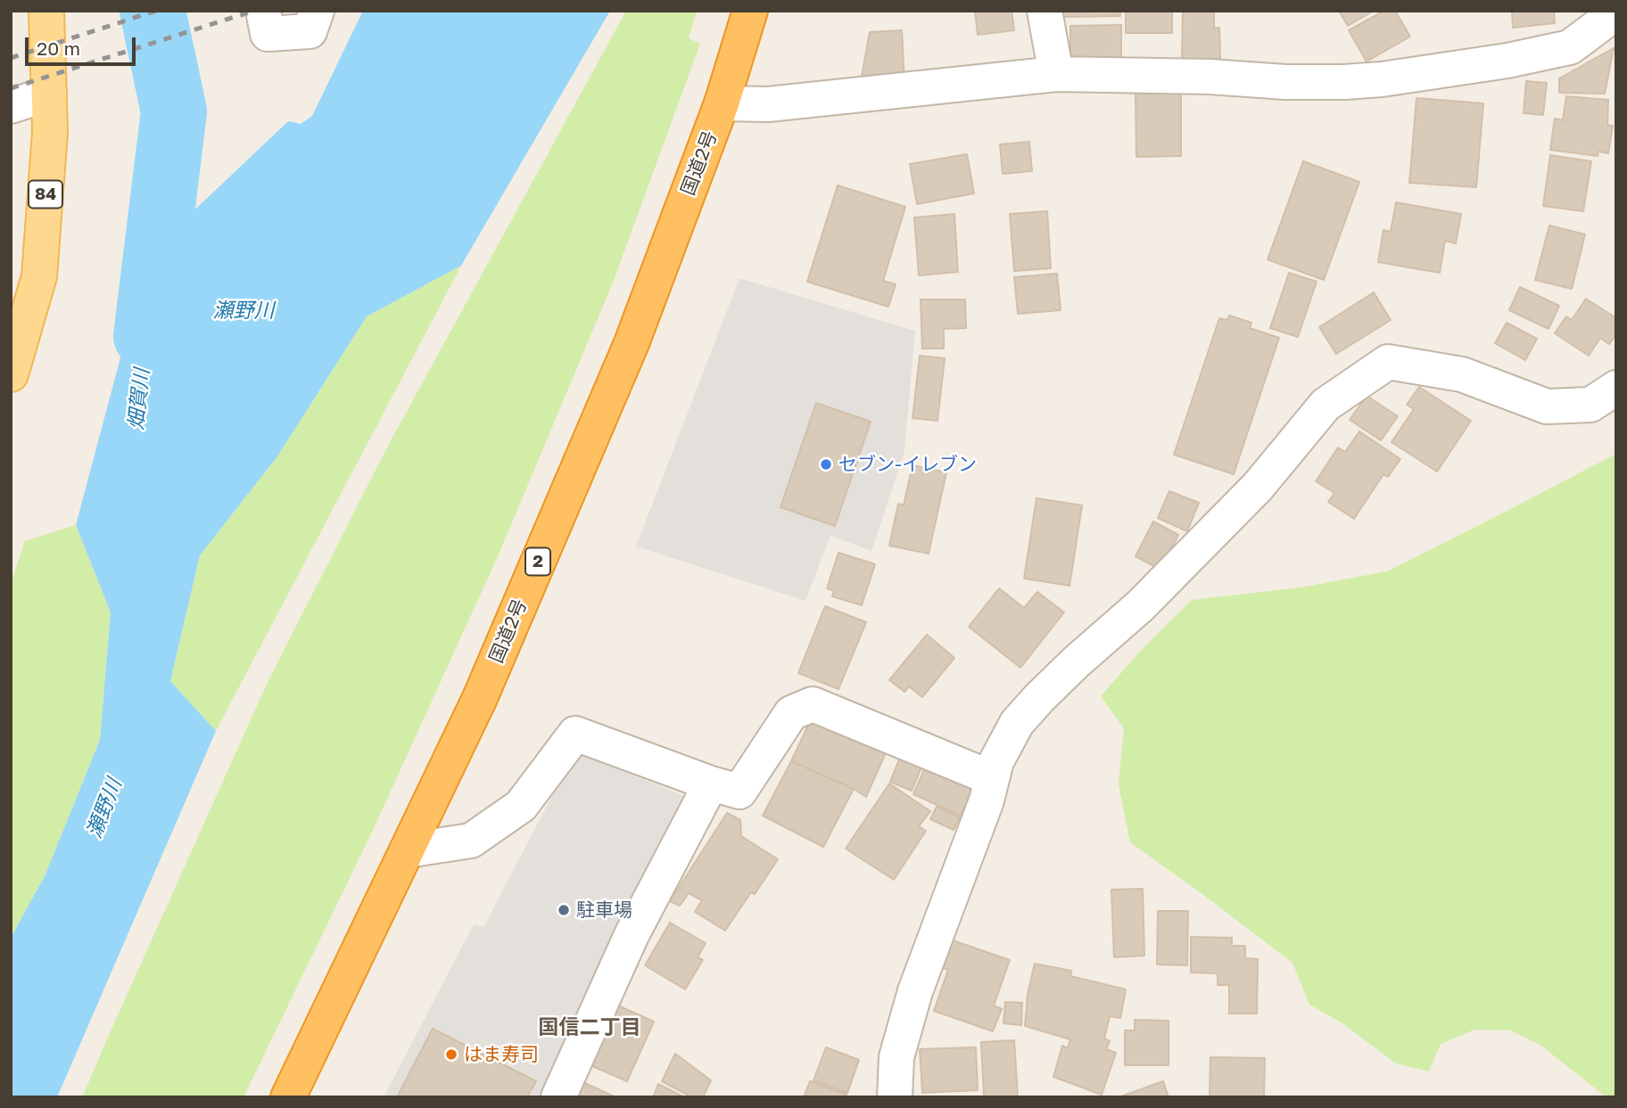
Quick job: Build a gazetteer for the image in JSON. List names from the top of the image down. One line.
{"streets":{"highway":["国道2号","2"],"main road":["84"]},"districts":["国信二丁目"],"water":["瀬野川","畑賀川"],"places":["セブン-イレブン","駐車場","はま寿司"],"scale_bar":"20 m"}
